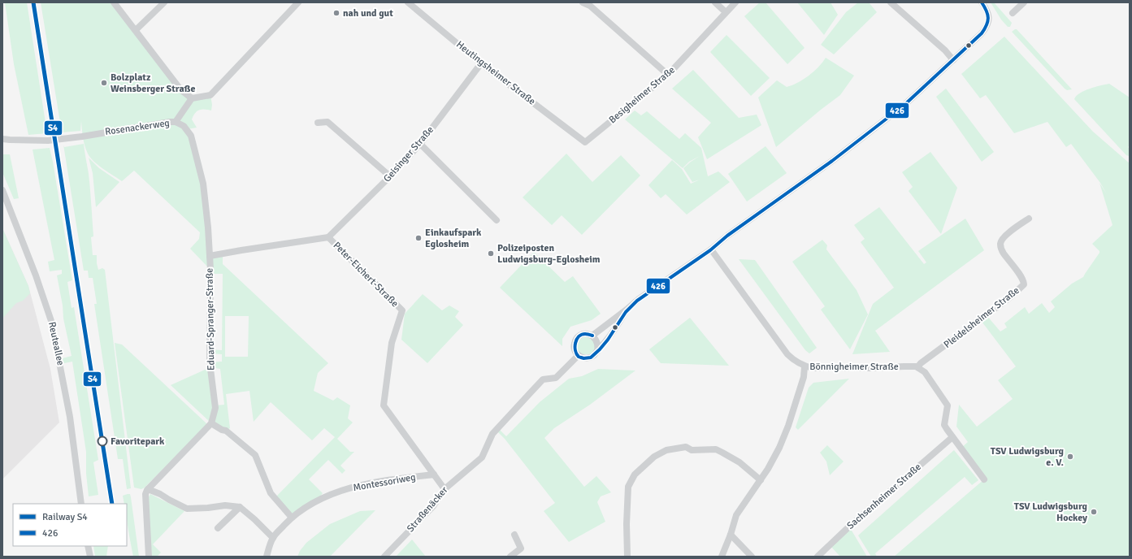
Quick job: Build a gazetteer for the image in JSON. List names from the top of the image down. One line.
{"streets":{"street":["Heutingsheimer Straße","Besigheimer Straße","Rosenackerweg","Geisinger Straße","Peter-Eichert-Straße","Pleidelsheimer Straße","Eduard-Spranger-Straße","Reuteallee","Bönnigheimer Straße","Montessoriweg","Sachsenheimer Straße","Straßenäcker"]},"crossings":[["Heutingsheimer Straße","Besigheimer Straße"],["Heutingsheimer Straße","Geisinger Straße"],["Rosenackerweg","Eduard-Spranger-Straße"],["Geisinger Straße","Peter-Eichert-Straße"],["Peter-Eichert-Straße","Eduard-Spranger-Straße"],["Peter-Eichert-Straße","Montessoriweg"],["Peter-Eichert-Straße","Straßenäcker"],["Pleidelsheimer Straße","Bönnigheimer Straße"]],"places":["nah und gut","Bolzplatz Weinsberger Straße","Einkaufspark Eglosheim","Polizeiposten Ludwigsburg-Eglosheim","Favoritepark","TSV Ludwigsburg e. V.","TSV Ludwigsburg Hockey"],"lines":["rail line S4","transit line 426"],"legend":["Railway S4","426"]}
